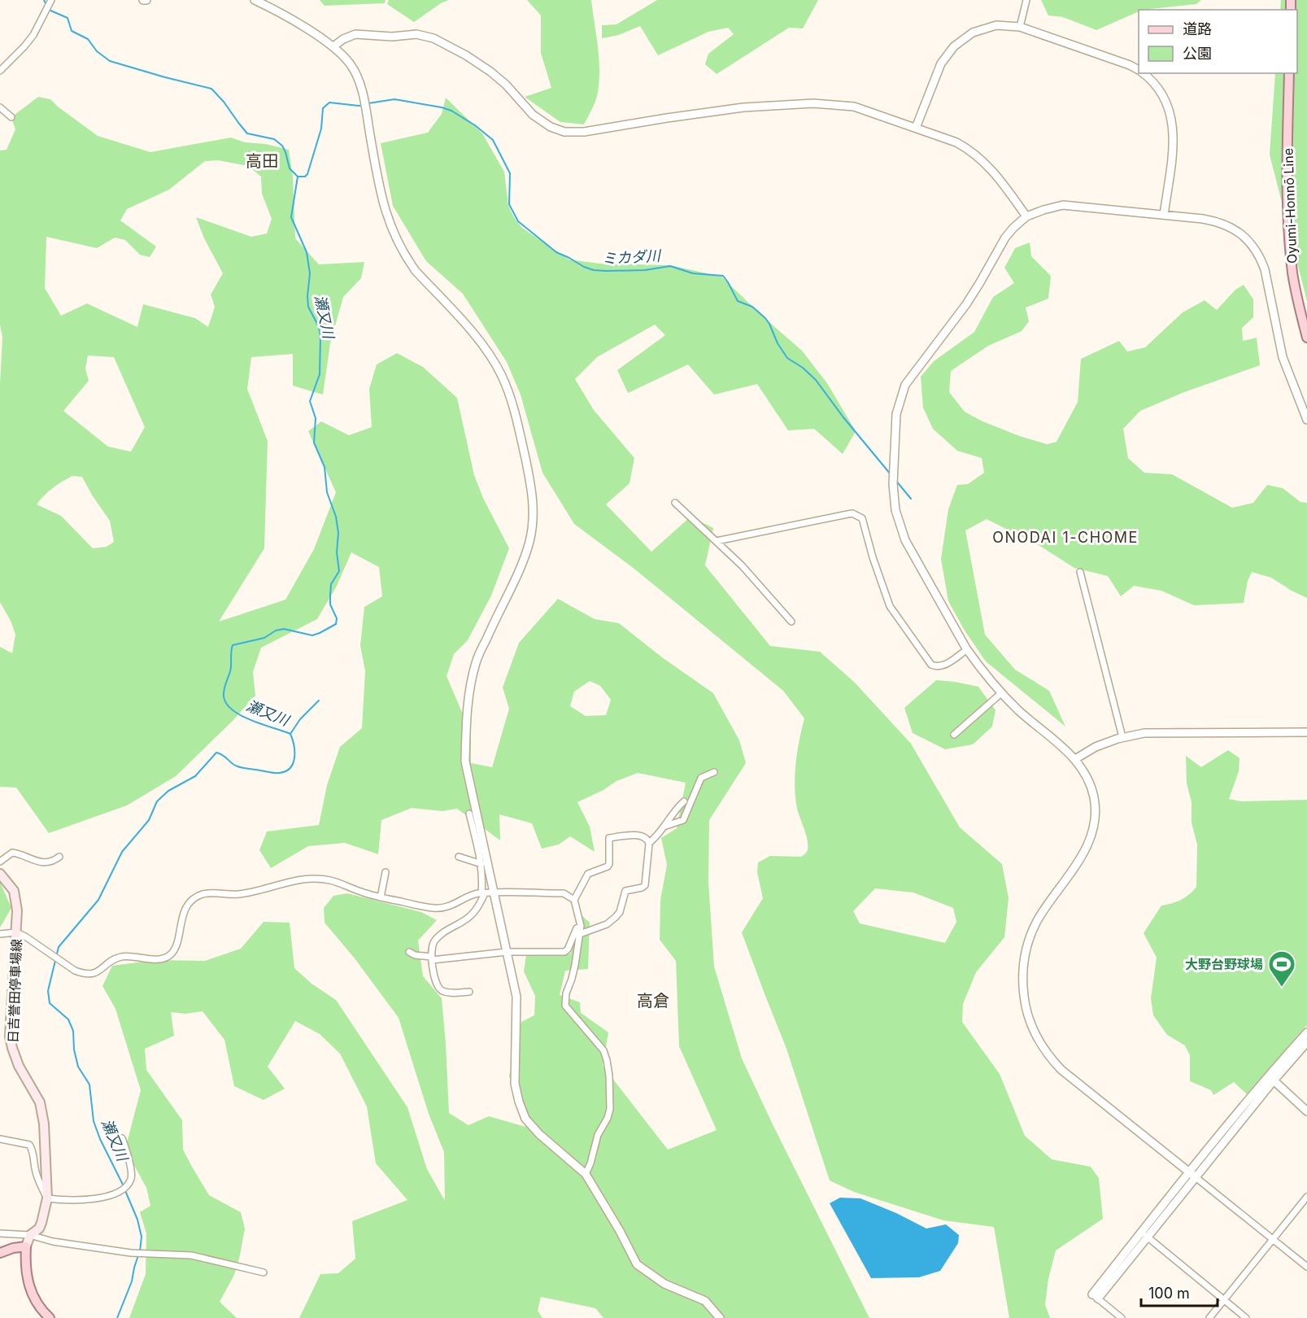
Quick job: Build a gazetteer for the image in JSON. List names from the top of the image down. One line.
{"streets":{"main road":["Oyumi-Honnō Line","日吉誉田停車場線"]},"districts":["高田","ONODAI 1-CHOME","高倉"],"water":["ミカダ川","瀬又川"],"places":{"sports":["大野台野球場"]},"legend":["道路","公園"],"scale_bar":"100 m"}
